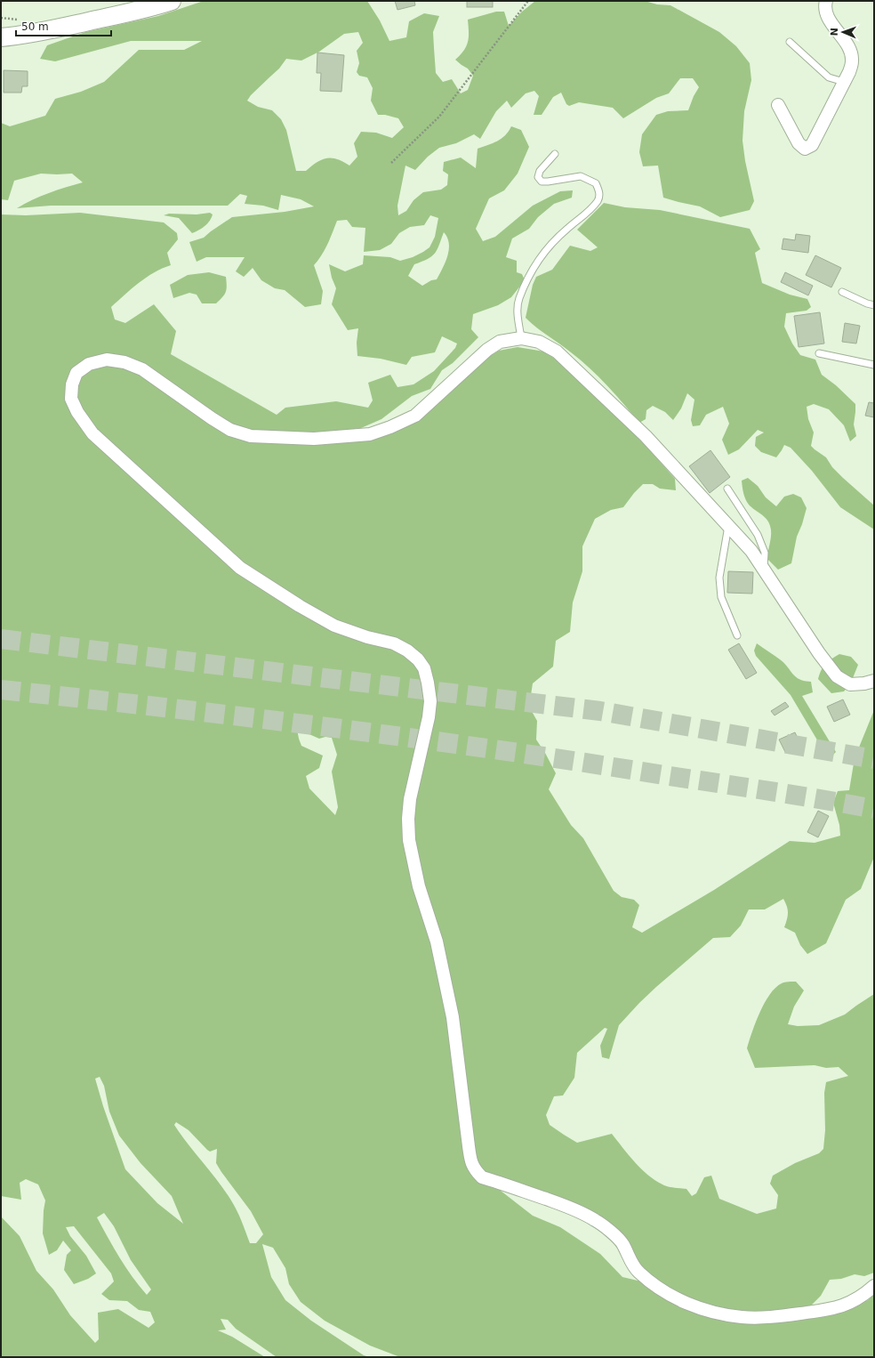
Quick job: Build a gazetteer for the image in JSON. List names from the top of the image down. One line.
{"scale_bar":"50 m","north":"left"}
